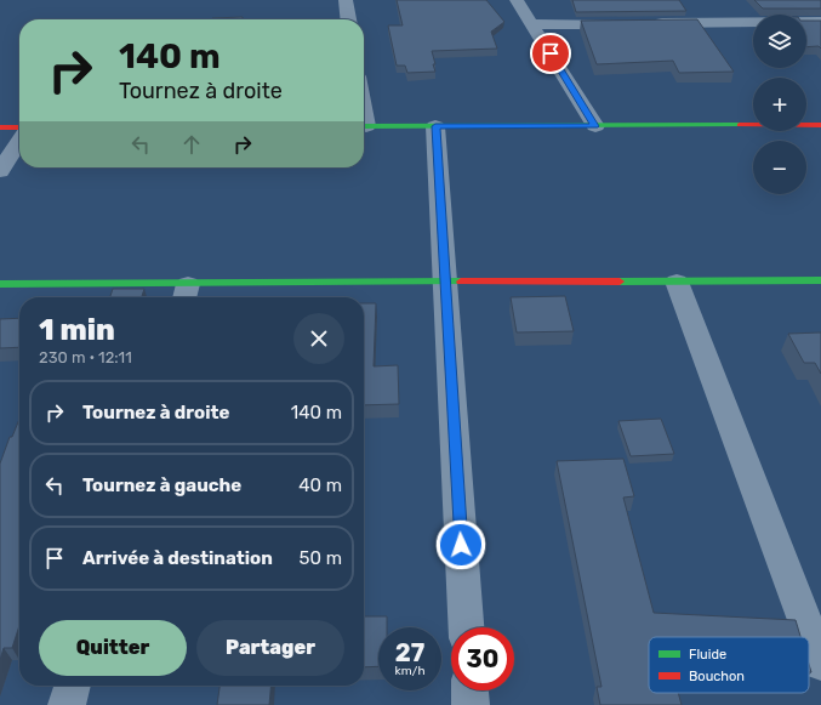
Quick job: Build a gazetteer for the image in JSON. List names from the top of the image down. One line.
{"legend":["Fluide","Bouchon"],"page":{"map_buttons":["+","−"],"turn":["140 m","Tournez à droite"],"heading":["1 min","230 m · 12:11"],"list":[{"name":"Tournez à droite","value":"140 m"},{"name":"Tournez à gauche","value":"40 m"},{"name":"Arrivée à destination","value":"50 m"}],"buttons":["Quitter","Partager"],"speed":"27 km/h","limit":"30"}}
